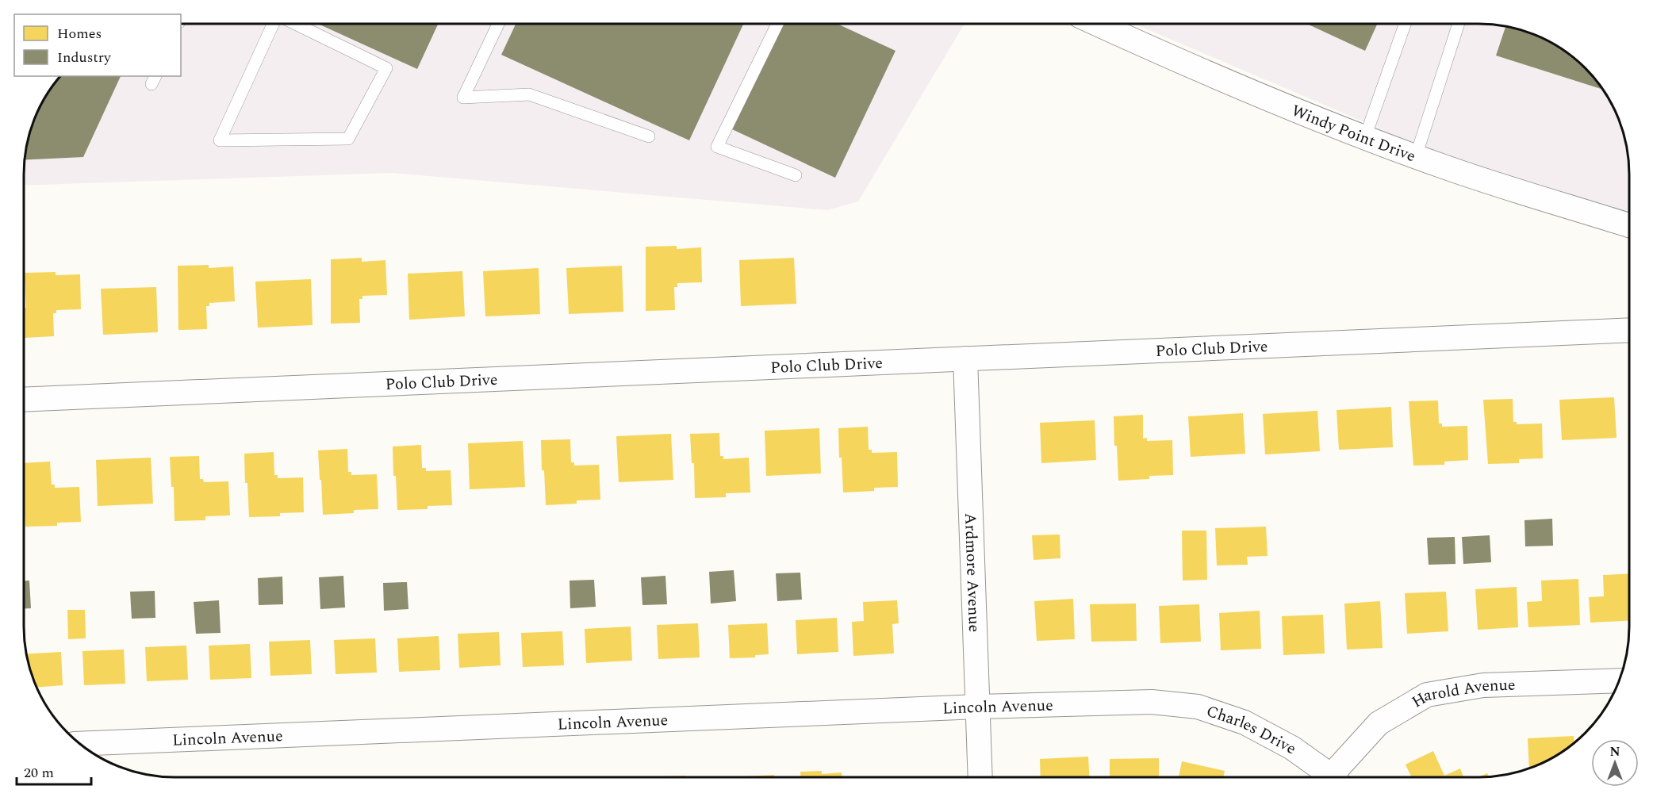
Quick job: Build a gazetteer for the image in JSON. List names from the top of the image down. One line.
{"streets":{"street":["Windy Point Drive","Polo Club Drive","Ardmore Avenue","Harold Avenue","Lincoln Avenue","Charles Drive"]},"crossings":[["Polo Club Drive","Ardmore Avenue"],["Ardmore Avenue","Lincoln Avenue"],["Lincoln Avenue","Charles Drive"]],"legend":["Homes","Industry"],"scale_bar":"20 m","north":"top"}
